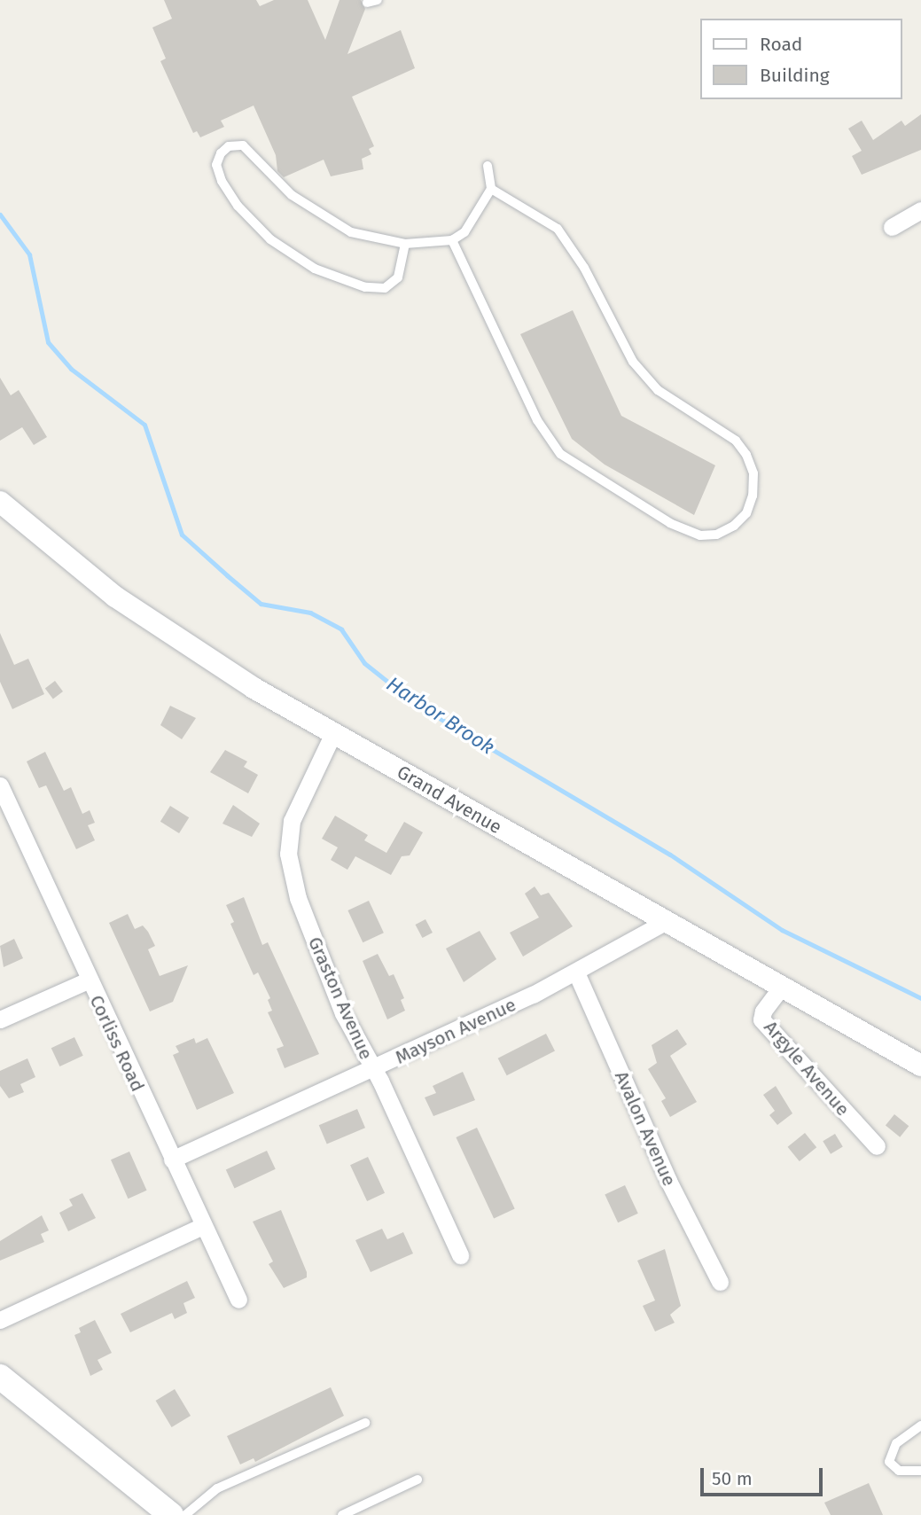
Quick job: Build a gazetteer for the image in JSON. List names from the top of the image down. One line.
{"streets":{"street":["Grand Avenue","Graston Avenue","Mayson Avenue","Corliss Road","Argyle Avenue","Avalon Avenue"]},"crossings":[["Grand Avenue","Graston Avenue"],["Grand Avenue","Mayson Avenue"],["Grand Avenue","Argyle Avenue"],["Graston Avenue","Mayson Avenue"],["Mayson Avenue","Corliss Road"],["Mayson Avenue","Avalon Avenue"]],"water":["Harbor Brook"],"legend":["Road","Building"],"scale_bar":"50 m"}
